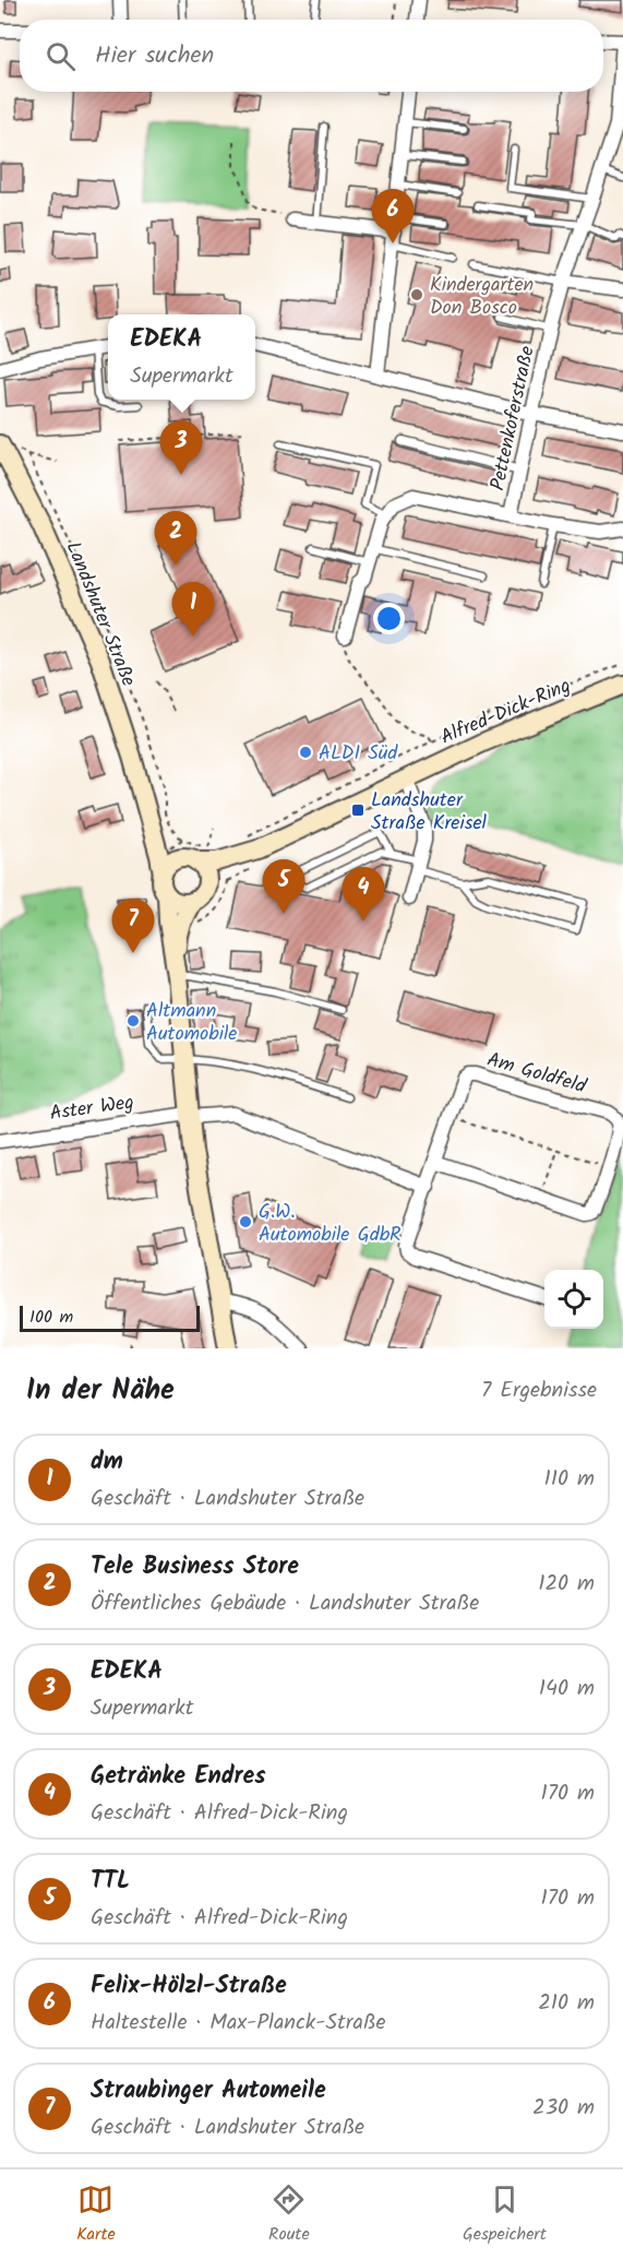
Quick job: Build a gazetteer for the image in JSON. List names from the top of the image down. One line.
{"streets":{"main road":["Landshuter Straße","Alfred-Dick-Ring"],"street":["Pettenkoferstraße","Am Goldfeld","Aster Weg"]},"crossings":[["Landshuter Straße","Alfred-Dick-Ring"]],"places":{"other":["Kindergarten Don Bosco","ALDI Süd","Altmann Automobile","G.W. Automobile GdbR"],"transit":["Landshuter Straße Kreisel"]},"scale_bar":"100 m","page":{"search":"Hier suchen","pins":["6","3","2","1","5","4","7"],"popup":["EDEKA","Supermarkt"],"scale":"100 m","heading":["In der Nähe","7 Ergebnisse"],"list":[{"mark":"1","name":"dm","note":"Geschäft · Landshuter Straße","value":"110 m"},{"mark":"2","name":"Tele Business Store","note":"Öffentliches Gebäude · Landshuter Straße","value":"120 m"},{"mark":"3","name":"EDEKA","note":"Supermarkt","value":"140 m"},{"mark":"4","name":"Getränke Endres","note":"Geschäft · Alfred-Dick-Ring","value":"170 m"},{"mark":"5","name":"TTL","note":"Geschäft · Alfred-Dick-Ring","value":"170 m"},{"mark":"6","name":"Felix-Hölzl-Straße","note":"Haltestelle · Max-Planck-Straße","value":"210 m"},{"mark":"7","name":"Straubinger Automeile","note":"Geschäft · Landshuter Straße","value":"230 m"}],"nav":["Karte","Route","Gespeichert"]}}
